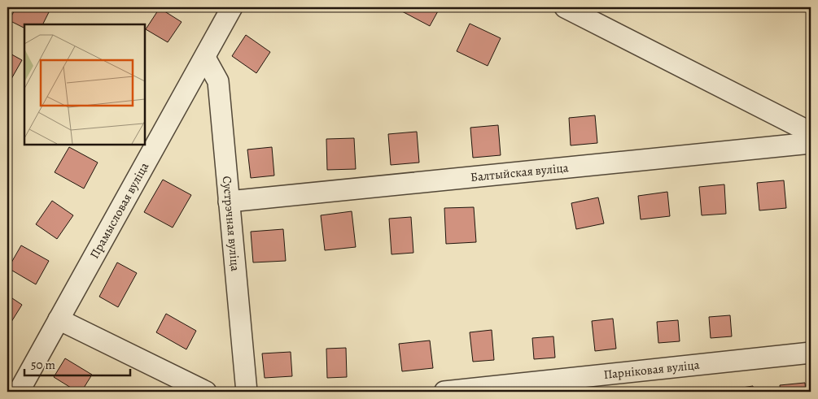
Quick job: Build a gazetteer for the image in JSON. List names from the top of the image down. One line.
{"streets":{"street":["Балтыйская вуліца","Прамысловая вуліца","Сустрэчная вуліца","Парніковая вуліца"]},"crossings":[["Балтыйская вуліца","Сустрэчная вуліца"],["Прамысловая вуліца","Сустрэчная вуліца"]],"scale_bar":"50 m"}
